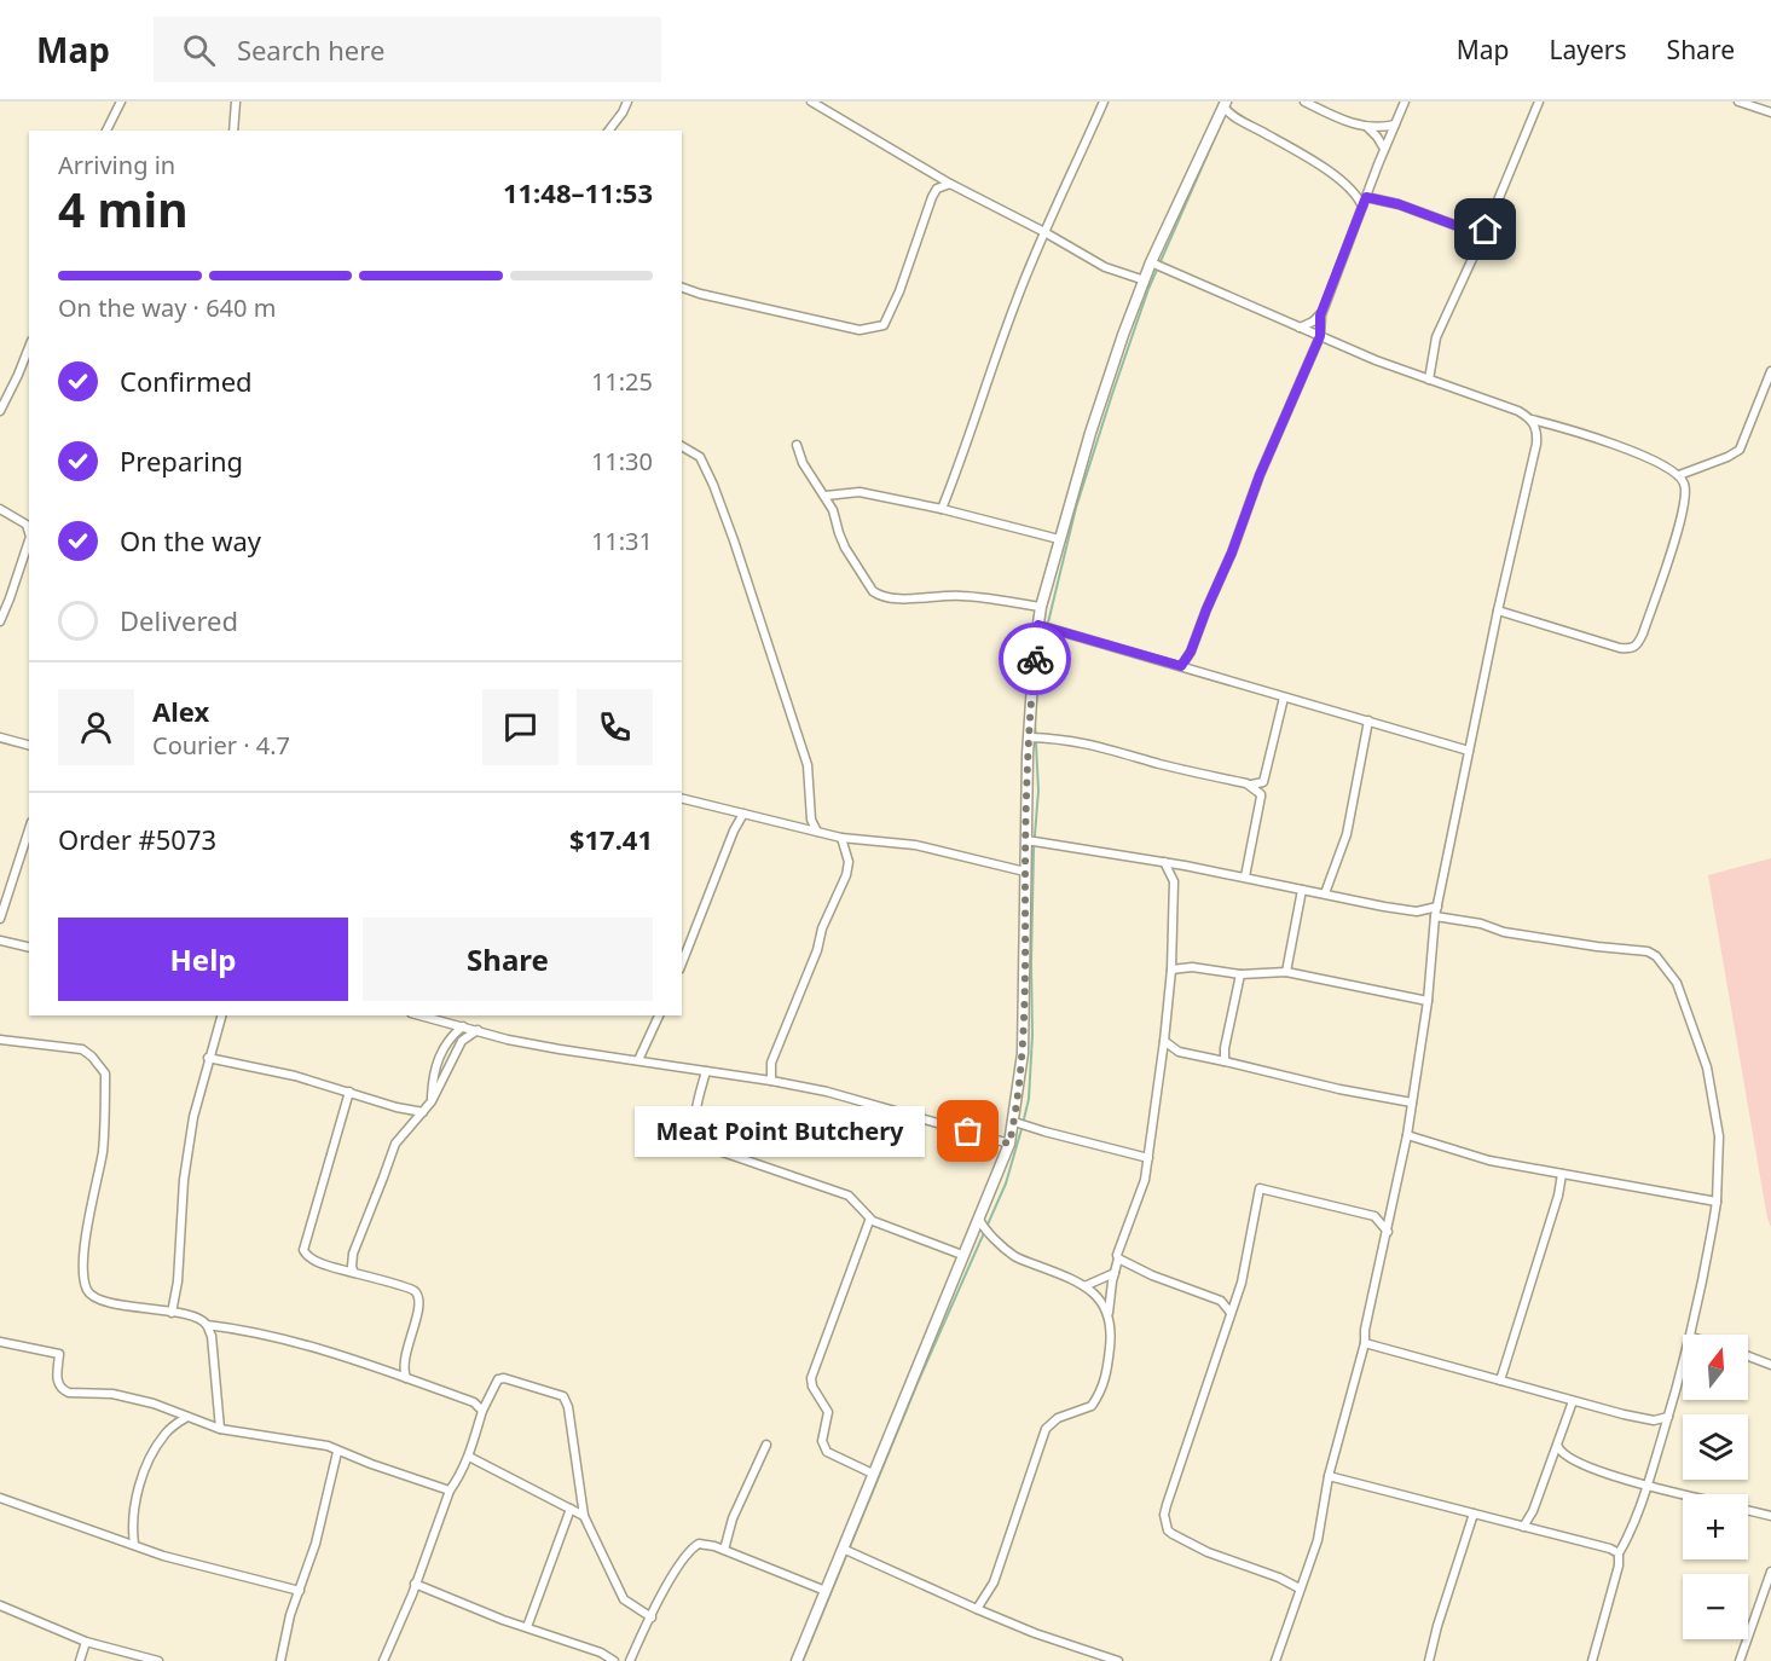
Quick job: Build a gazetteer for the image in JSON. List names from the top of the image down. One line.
{"places":["Meat Point Butchery"],"north":"top","page":{"header":"Map","search":"Search here","nav":["Map","Layers","Share"],"heading":["4 min","Arriving in","11:48–11:53"],"panel":["Alex","Courier · 4.7","Order #5073","$17.41"],"bar":"On the way · 640 m","list":[["Confirmed","11:25"],["Preparing","11:30"],["On the way","11:31"],"Delivered"],"buttons":["Help","Share"],"bubble":"Meat Point Butchery","map_buttons":["+","−"]}}
